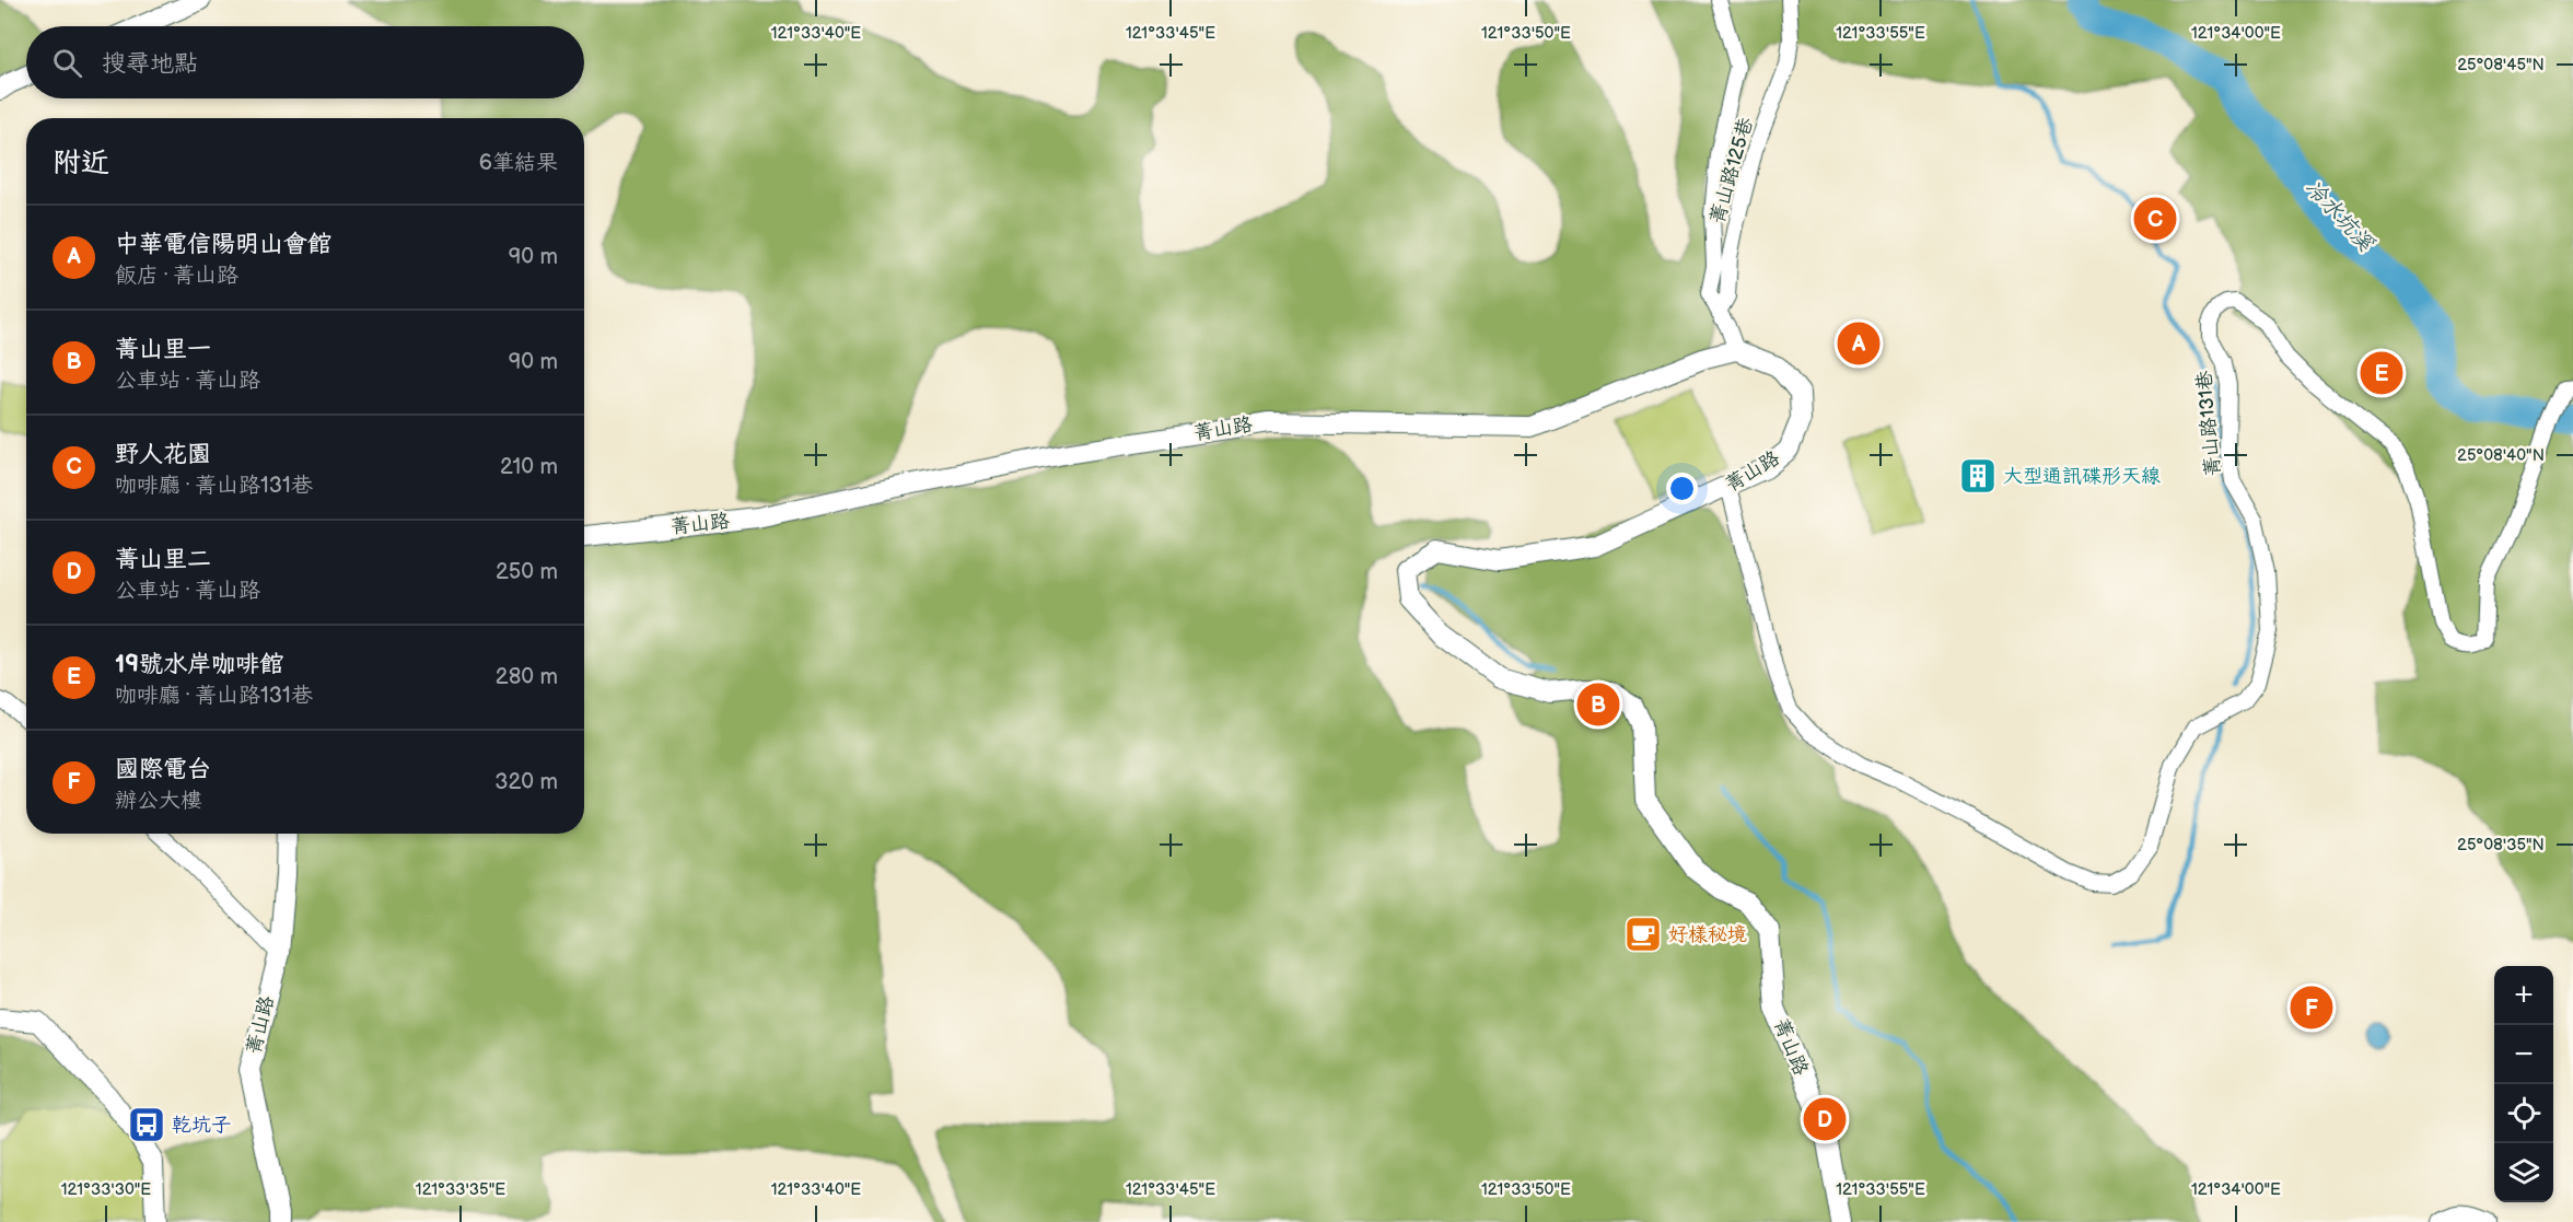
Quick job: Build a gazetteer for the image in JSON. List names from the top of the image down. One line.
{"streets":{"street":["菁山路125巷","菁山路131巷","菁山路"]},"crossings":[["菁山路131巷","菁山路"]],"water":["冷水坑溪"],"places":{"building":["大型通訊碟形天線"],"cafe":["好樣秘境"],"bus stop":["乾坑子"]},"page":{"search":"搜尋地點","heading":["附近","6筆結果"],"pins":["C","A","E","B","F","D"],"list":[{"mark":"A","name":"中華電信陽明山會館","note":"飯店 · 菁山路","value":"90 m"},{"mark":"B","name":"菁山里一","note":"公車站 · 菁山路","value":"90 m"},{"mark":"C","name":"野人花園","note":"咖啡廳 · 菁山路131巷","value":"210 m"},{"mark":"D","name":"菁山里二","note":"公車站 · 菁山路","value":"250 m"},{"mark":"E","name":"19號水岸咖啡館","note":"咖啡廳 · 菁山路131巷","value":"280 m"},{"mark":"F","name":"國際電台","note":"辦公大樓","value":"320 m"}],"map_buttons":["+","−"]},"coordinates":["121°33'40\"E","121°33'45\"E","121°33'50\"E","121°33'55\"E","121°34'00\"E","25°08'45\"N","25°08'40\"N","25°08'35\"N","121°33'30\"E","121°33'35\"E"]}
